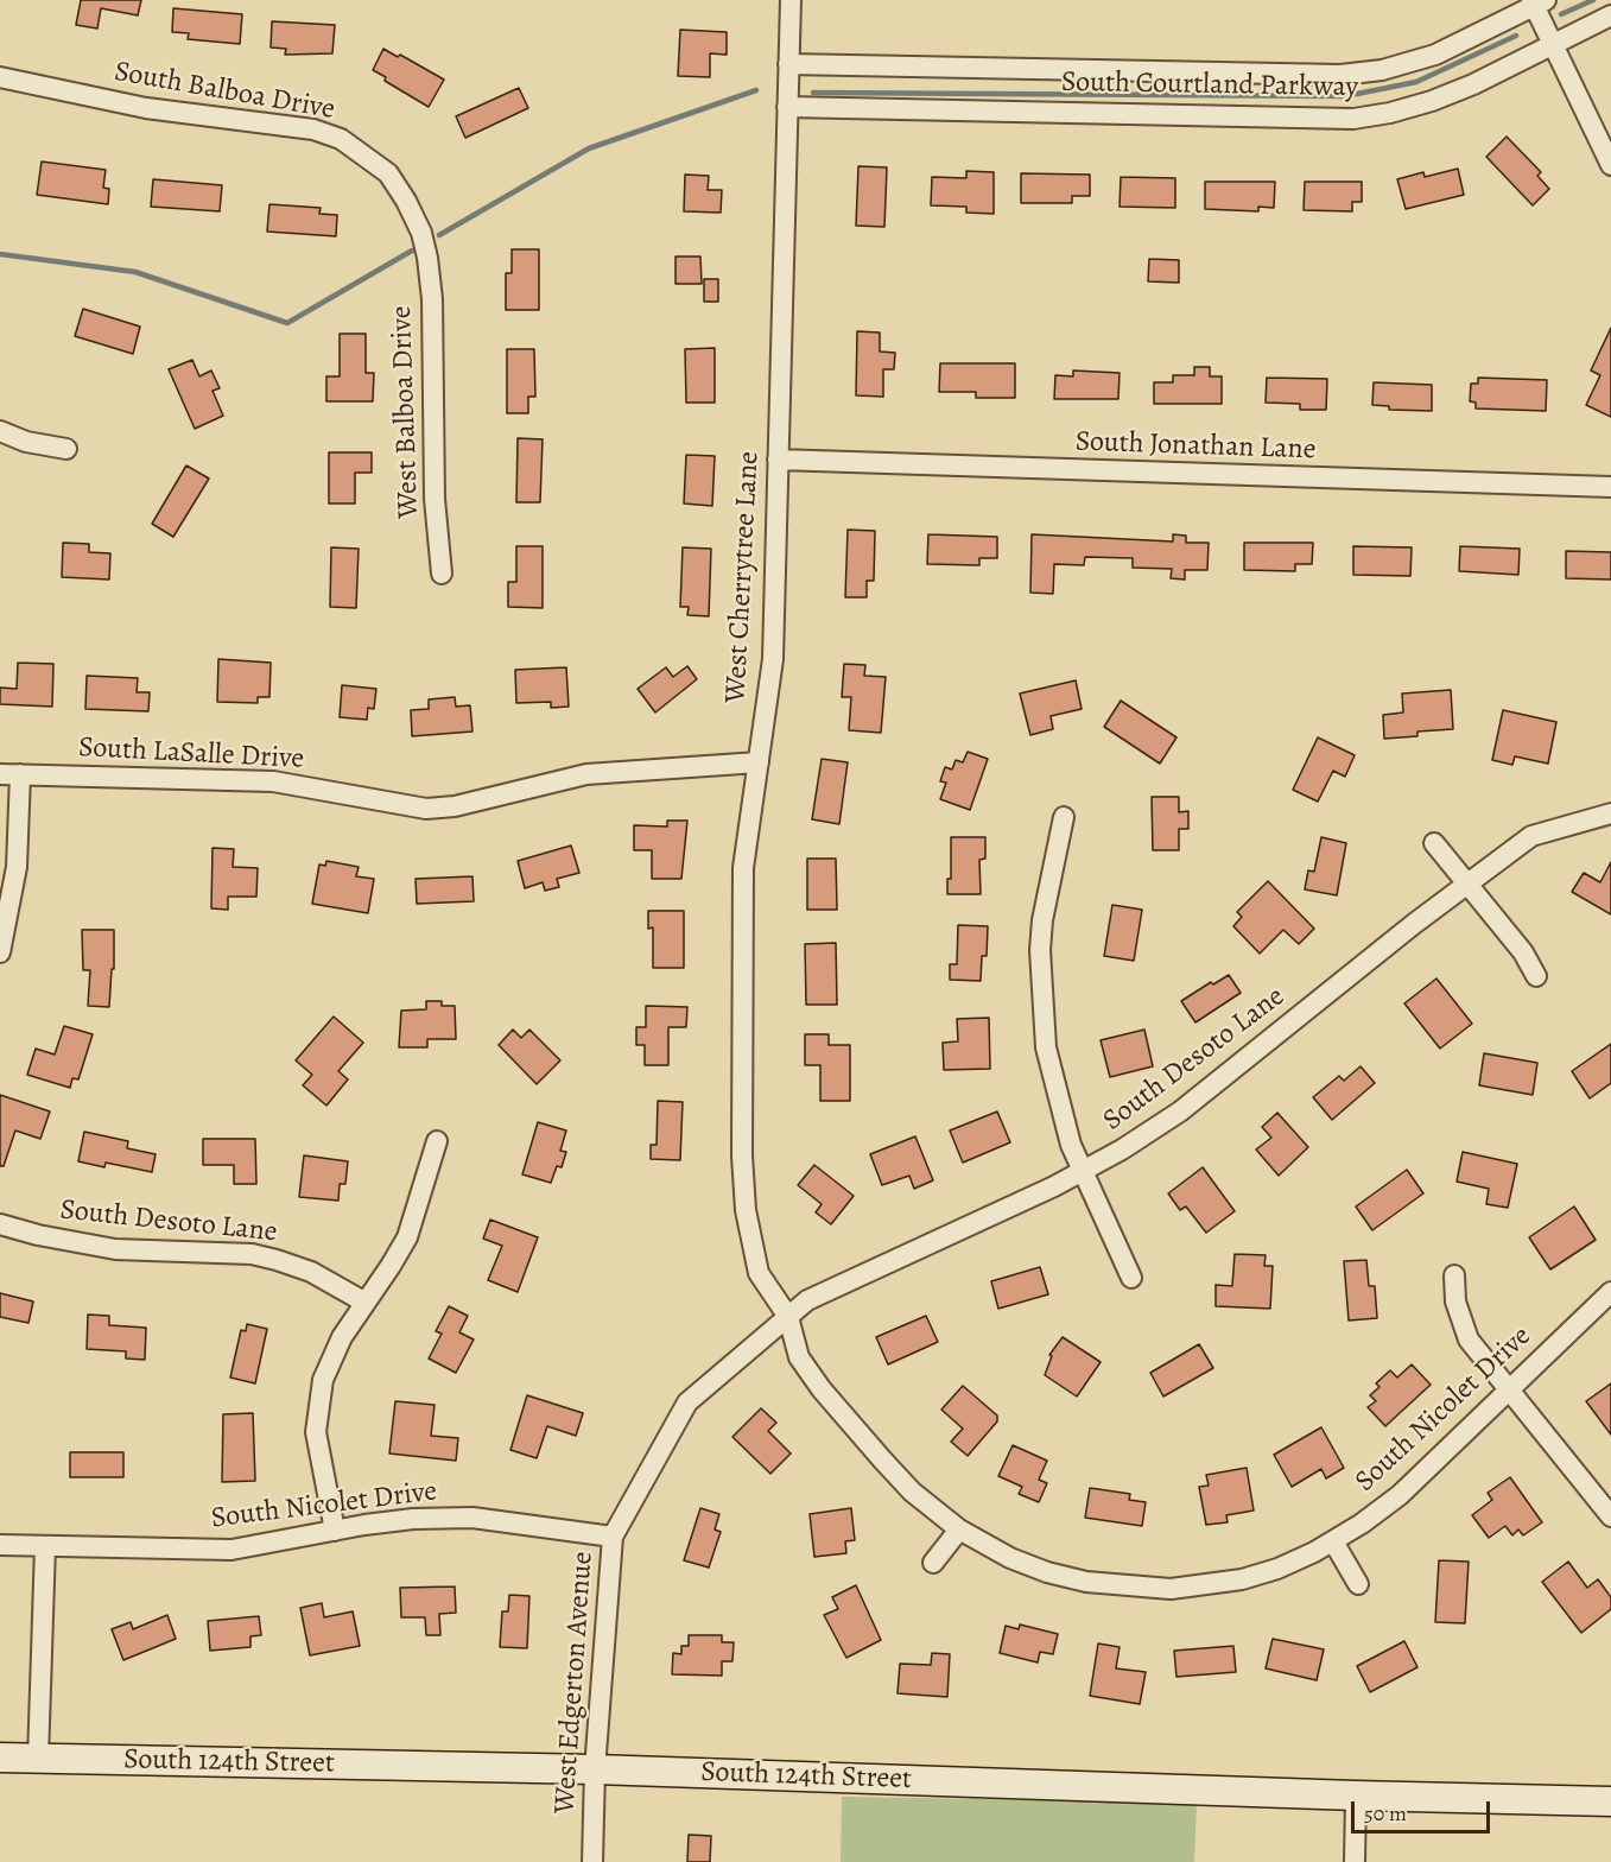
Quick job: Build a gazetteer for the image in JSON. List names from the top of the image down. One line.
{"streets":{"street":["South Courtland Parkway","South Balboa Drive","West Balboa Drive","South Jonathan Lane","West Cherrytree Lane","South LaSalle Drive","South Desoto Lane","South Nicolet Drive","West Edgerton Avenue","South 124th Street"]},"crossings":[["South Courtland Parkway","West Cherrytree Lane"],["South Balboa Drive","West Balboa Drive"],["South Jonathan Lane","West Cherrytree Lane"],["West Cherrytree Lane","South LaSalle Drive"],["West Cherrytree Lane","South Desoto Lane"],["West Cherrytree Lane","South Nicolet Drive"],["West Cherrytree Lane","West Edgerton Avenue"],["South Desoto Lane","South Nicolet Drive"],["South Desoto Lane","West Edgerton Avenue"],["South Nicolet Drive","West Edgerton Avenue"],["West Edgerton Avenue","South 124th Street"]],"scale_bar":"50 m"}
